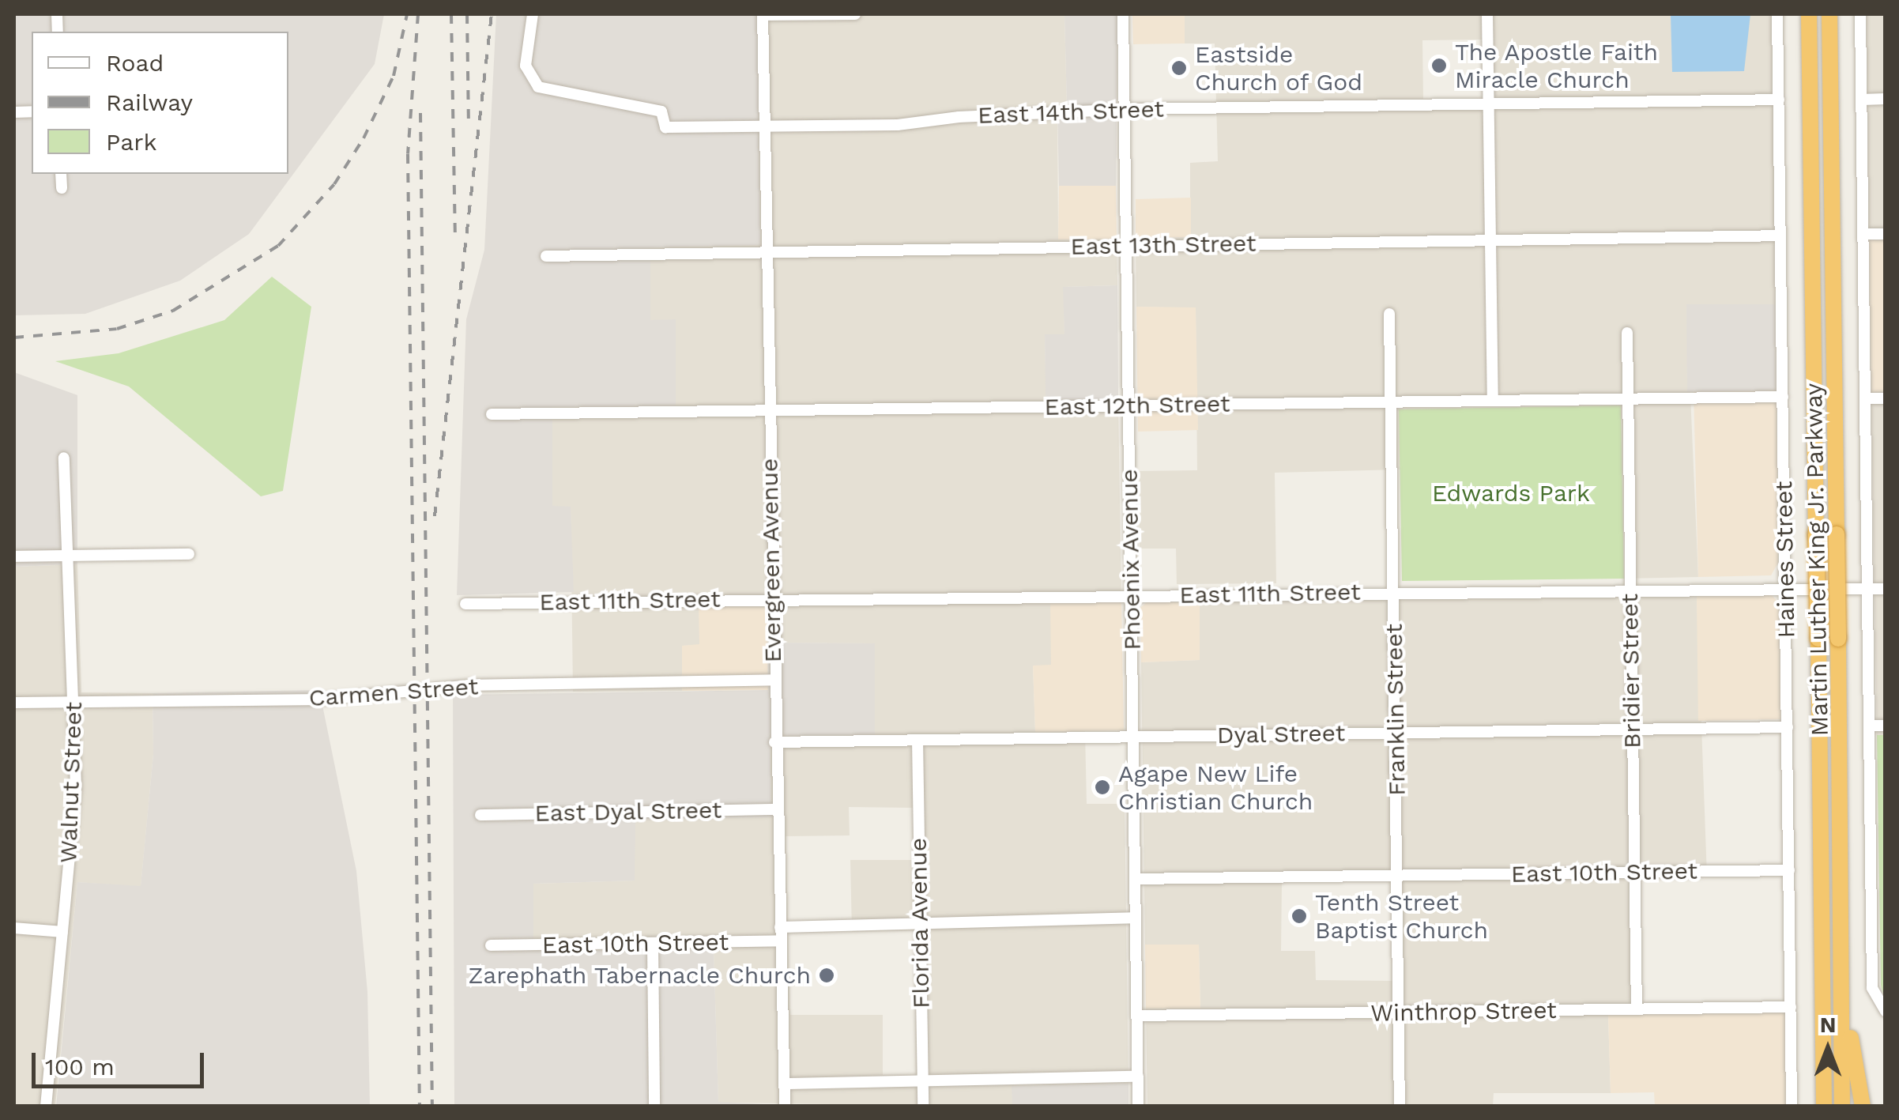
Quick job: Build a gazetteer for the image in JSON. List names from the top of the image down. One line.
{"streets":{"highway":["Martin Luther King Jr. Parkway"],"street":["East 14th Street","East 13th Street","East 12th Street","Phoenix Avenue","Haines Street","Evergreen Avenue","East 11th Street","Bridier Street","Carmen Street","Franklin Street","Dyal Street","Walnut Street","East Dyal Street","East 10th Street","Florida Avenue","Winthrop Street"]},"crossings":[["East 14th Street","Phoenix Avenue"],["East 14th Street","Haines Street"],["East 14th Street","Evergreen Avenue"],["East 13th Street","Phoenix Avenue"],["East 13th Street","Haines Street"],["East 13th Street","Evergreen Avenue"],["East 12th Street","Phoenix Avenue"],["East 12th Street","Haines Street"],["East 12th Street","Evergreen Avenue"],["East 12th Street","Bridier Street"],["East 12th Street","Franklin Street"],["Phoenix Avenue","East 11th Street"],["Phoenix Avenue","Dyal Street"],["Phoenix Avenue","East 10th Street"],["Phoenix Avenue","Winthrop Street"],["Haines Street","East 11th Street"],["Haines Street","Dyal Street"],["Haines Street","East 10th Street"],["Haines Street","Winthrop Street"],["Evergreen Avenue","East 11th Street"],["Evergreen Avenue","Carmen Street"],["Evergreen Avenue","Dyal Street"],["Evergreen Avenue","East Dyal Street"],["Evergreen Avenue","East 10th Street"],["East 11th Street","Bridier Street"],["East 11th Street","Franklin Street"],["Bridier Street","Dyal Street"],["Bridier Street","East 10th Street"],["Bridier Street","Winthrop Street"],["Carmen Street","Walnut Street"],["Franklin Street","Dyal Street"],["Franklin Street","East 10th Street"],["Franklin Street","Winthrop Street"],["Dyal Street","Florida Avenue"]],"parks":["Edwards Park"],"places":["The Apostle Faith Miracle Church","Eastside Church of God","Agape New Life Christian Church","Tenth Street Baptist Church","Zarephath Tabernacle Church"],"legend":["Road","Railway","Park"],"scale_bar":"100 m","north":"top"}
